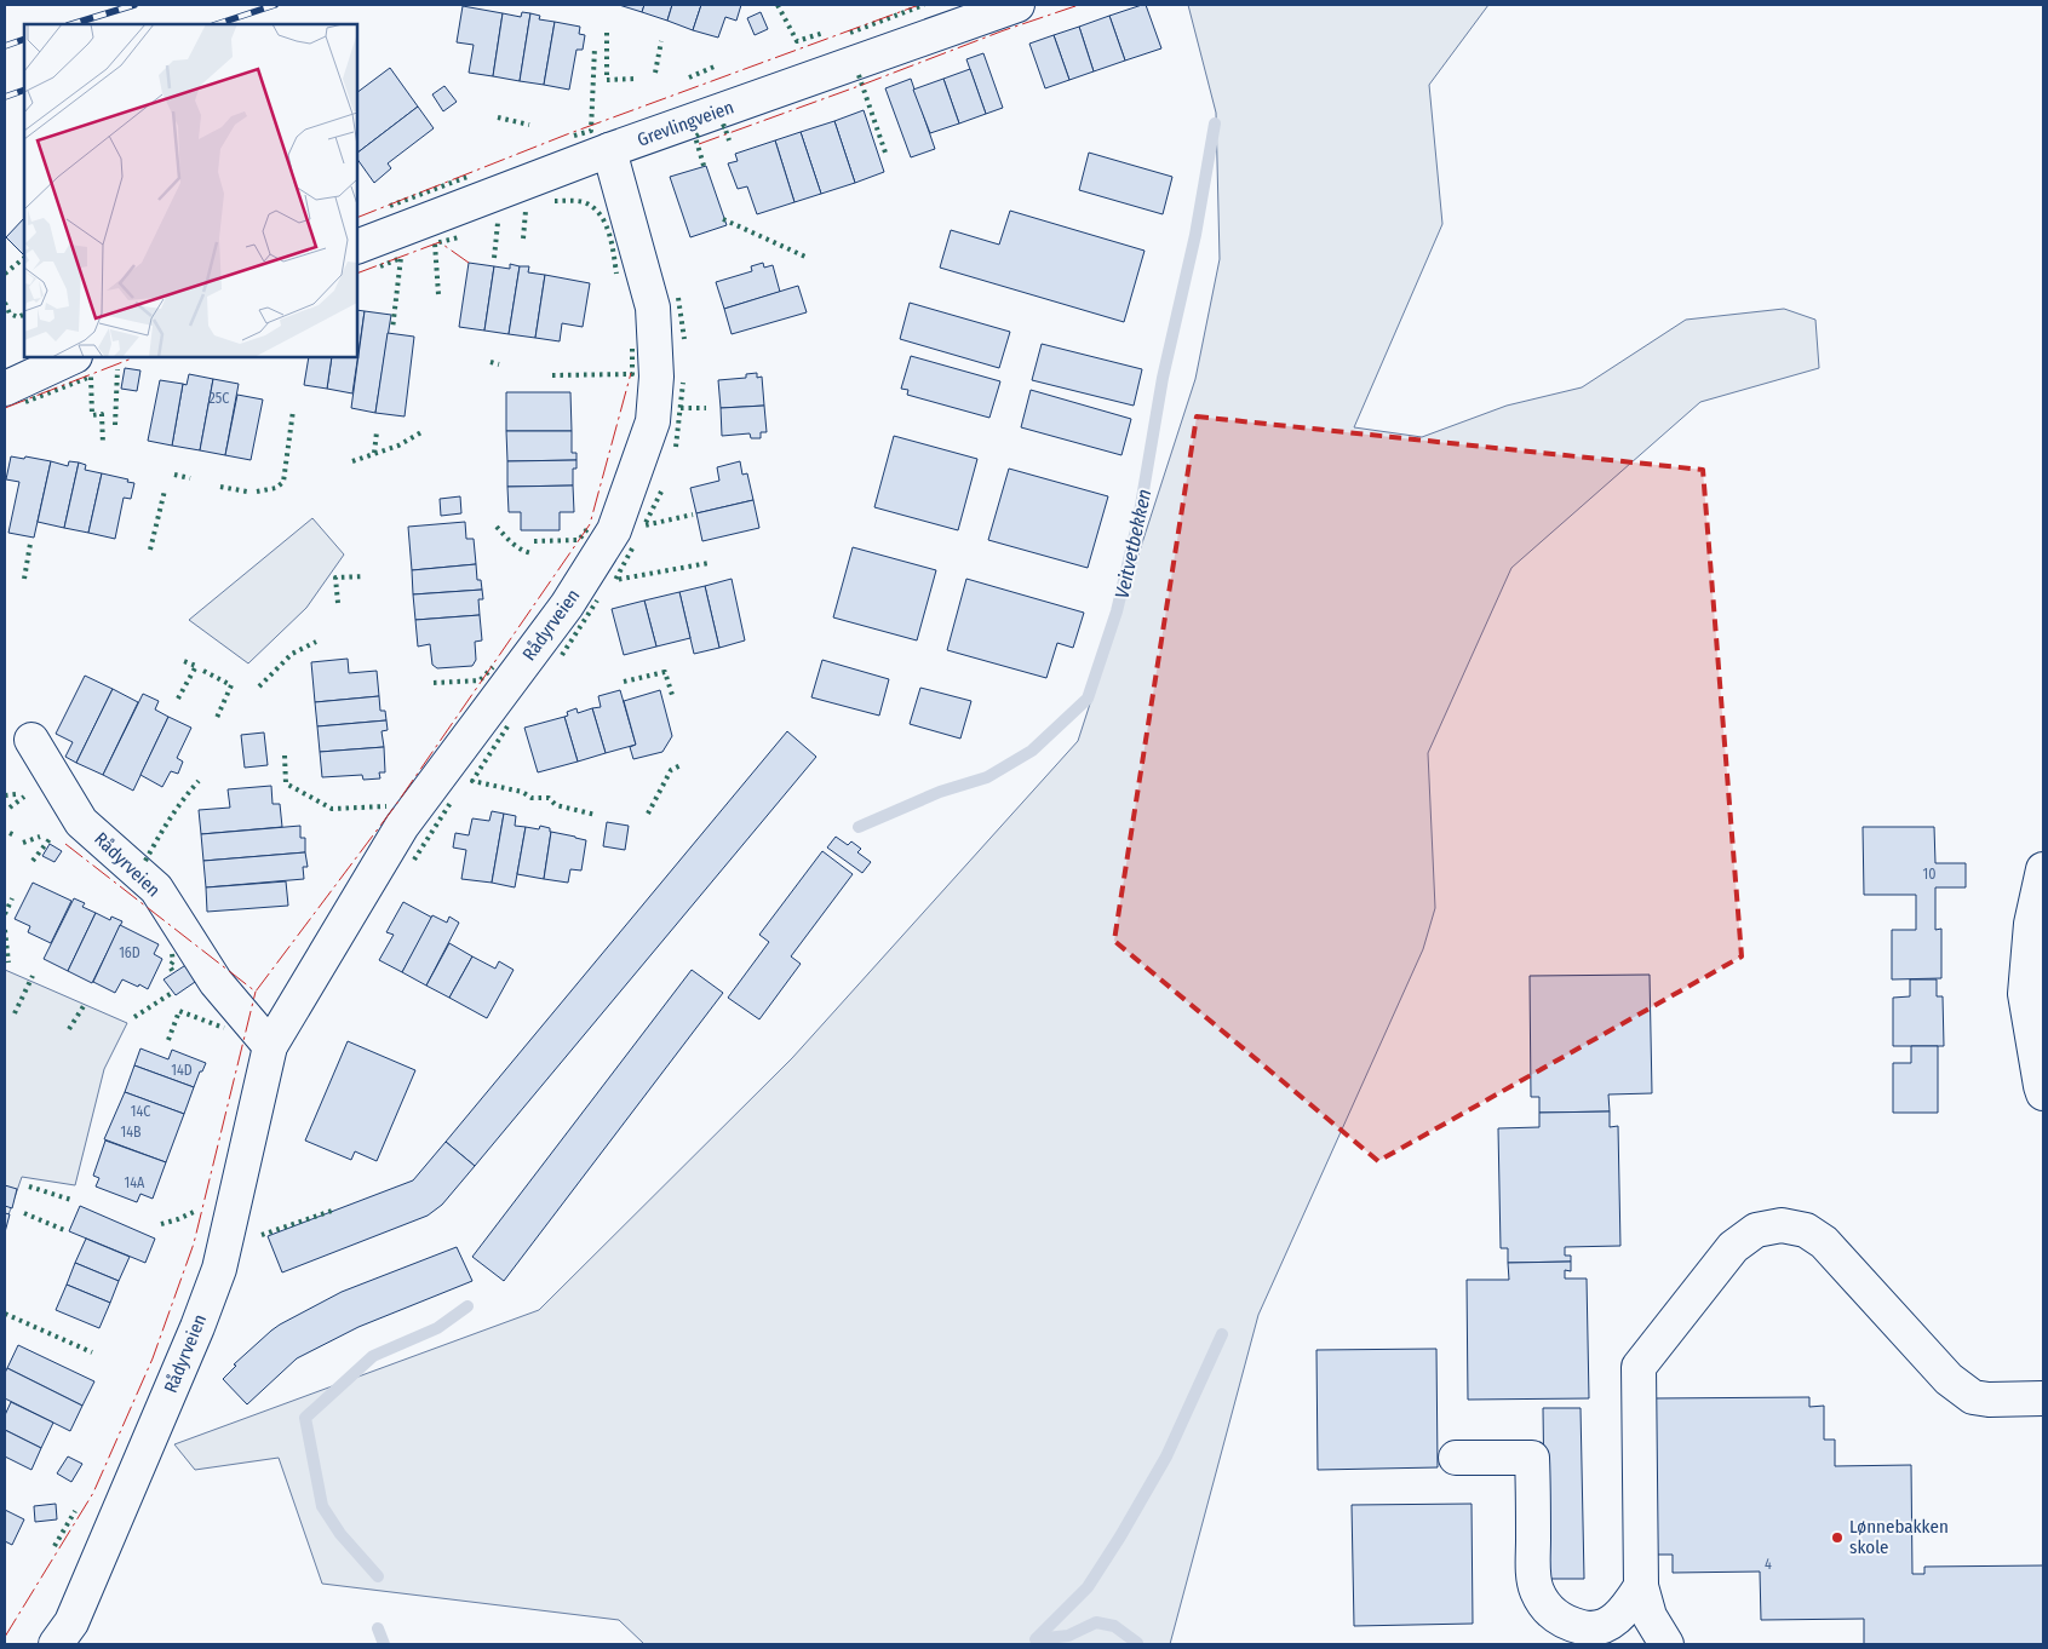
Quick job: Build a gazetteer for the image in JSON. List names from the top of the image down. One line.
{"streets":{"street":["Grevlingveien","Rådyrveien"]},"crossings":[["Grevlingveien","Rådyrveien"]],"water":["Veitvetbekken"],"places":["Lønnebakken skole"],"house_numbers":["25C","10","16D","14D","14C","14B","14A","4"]}
